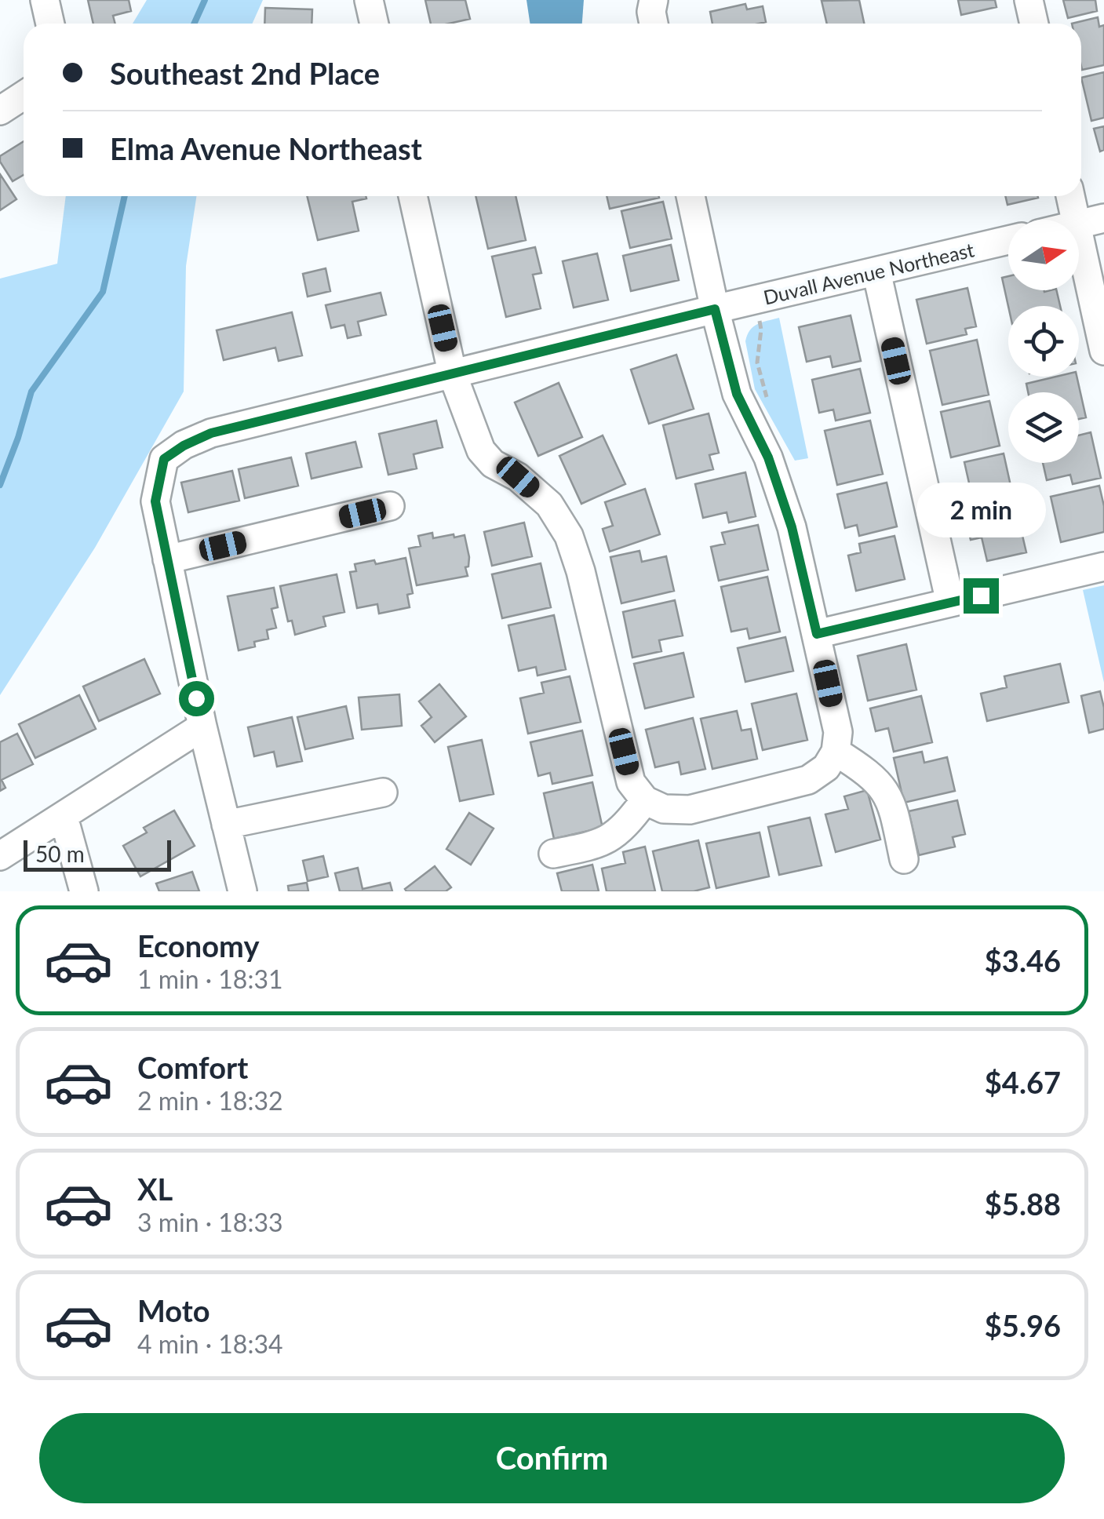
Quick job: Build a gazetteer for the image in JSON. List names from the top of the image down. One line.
{"streets":{"street":["Duvall Avenue Northeast"]},"scale_bar":"50 m","north":"right","page":{"banner":["Southeast 2nd Place","Elma Avenue Northeast"],"bubble":"2 min","scale":"50 m","list":[{"name":"Economy","note":"1 min · 18:31","value":"$3.46"},{"name":"Comfort","note":"2 min · 18:32","value":"$4.67"},{"name":"XL","note":"3 min · 18:33","value":"$5.88"},{"name":"Moto","note":"4 min · 18:34","value":"$5.96"}],"buttons":"Confirm"}}
